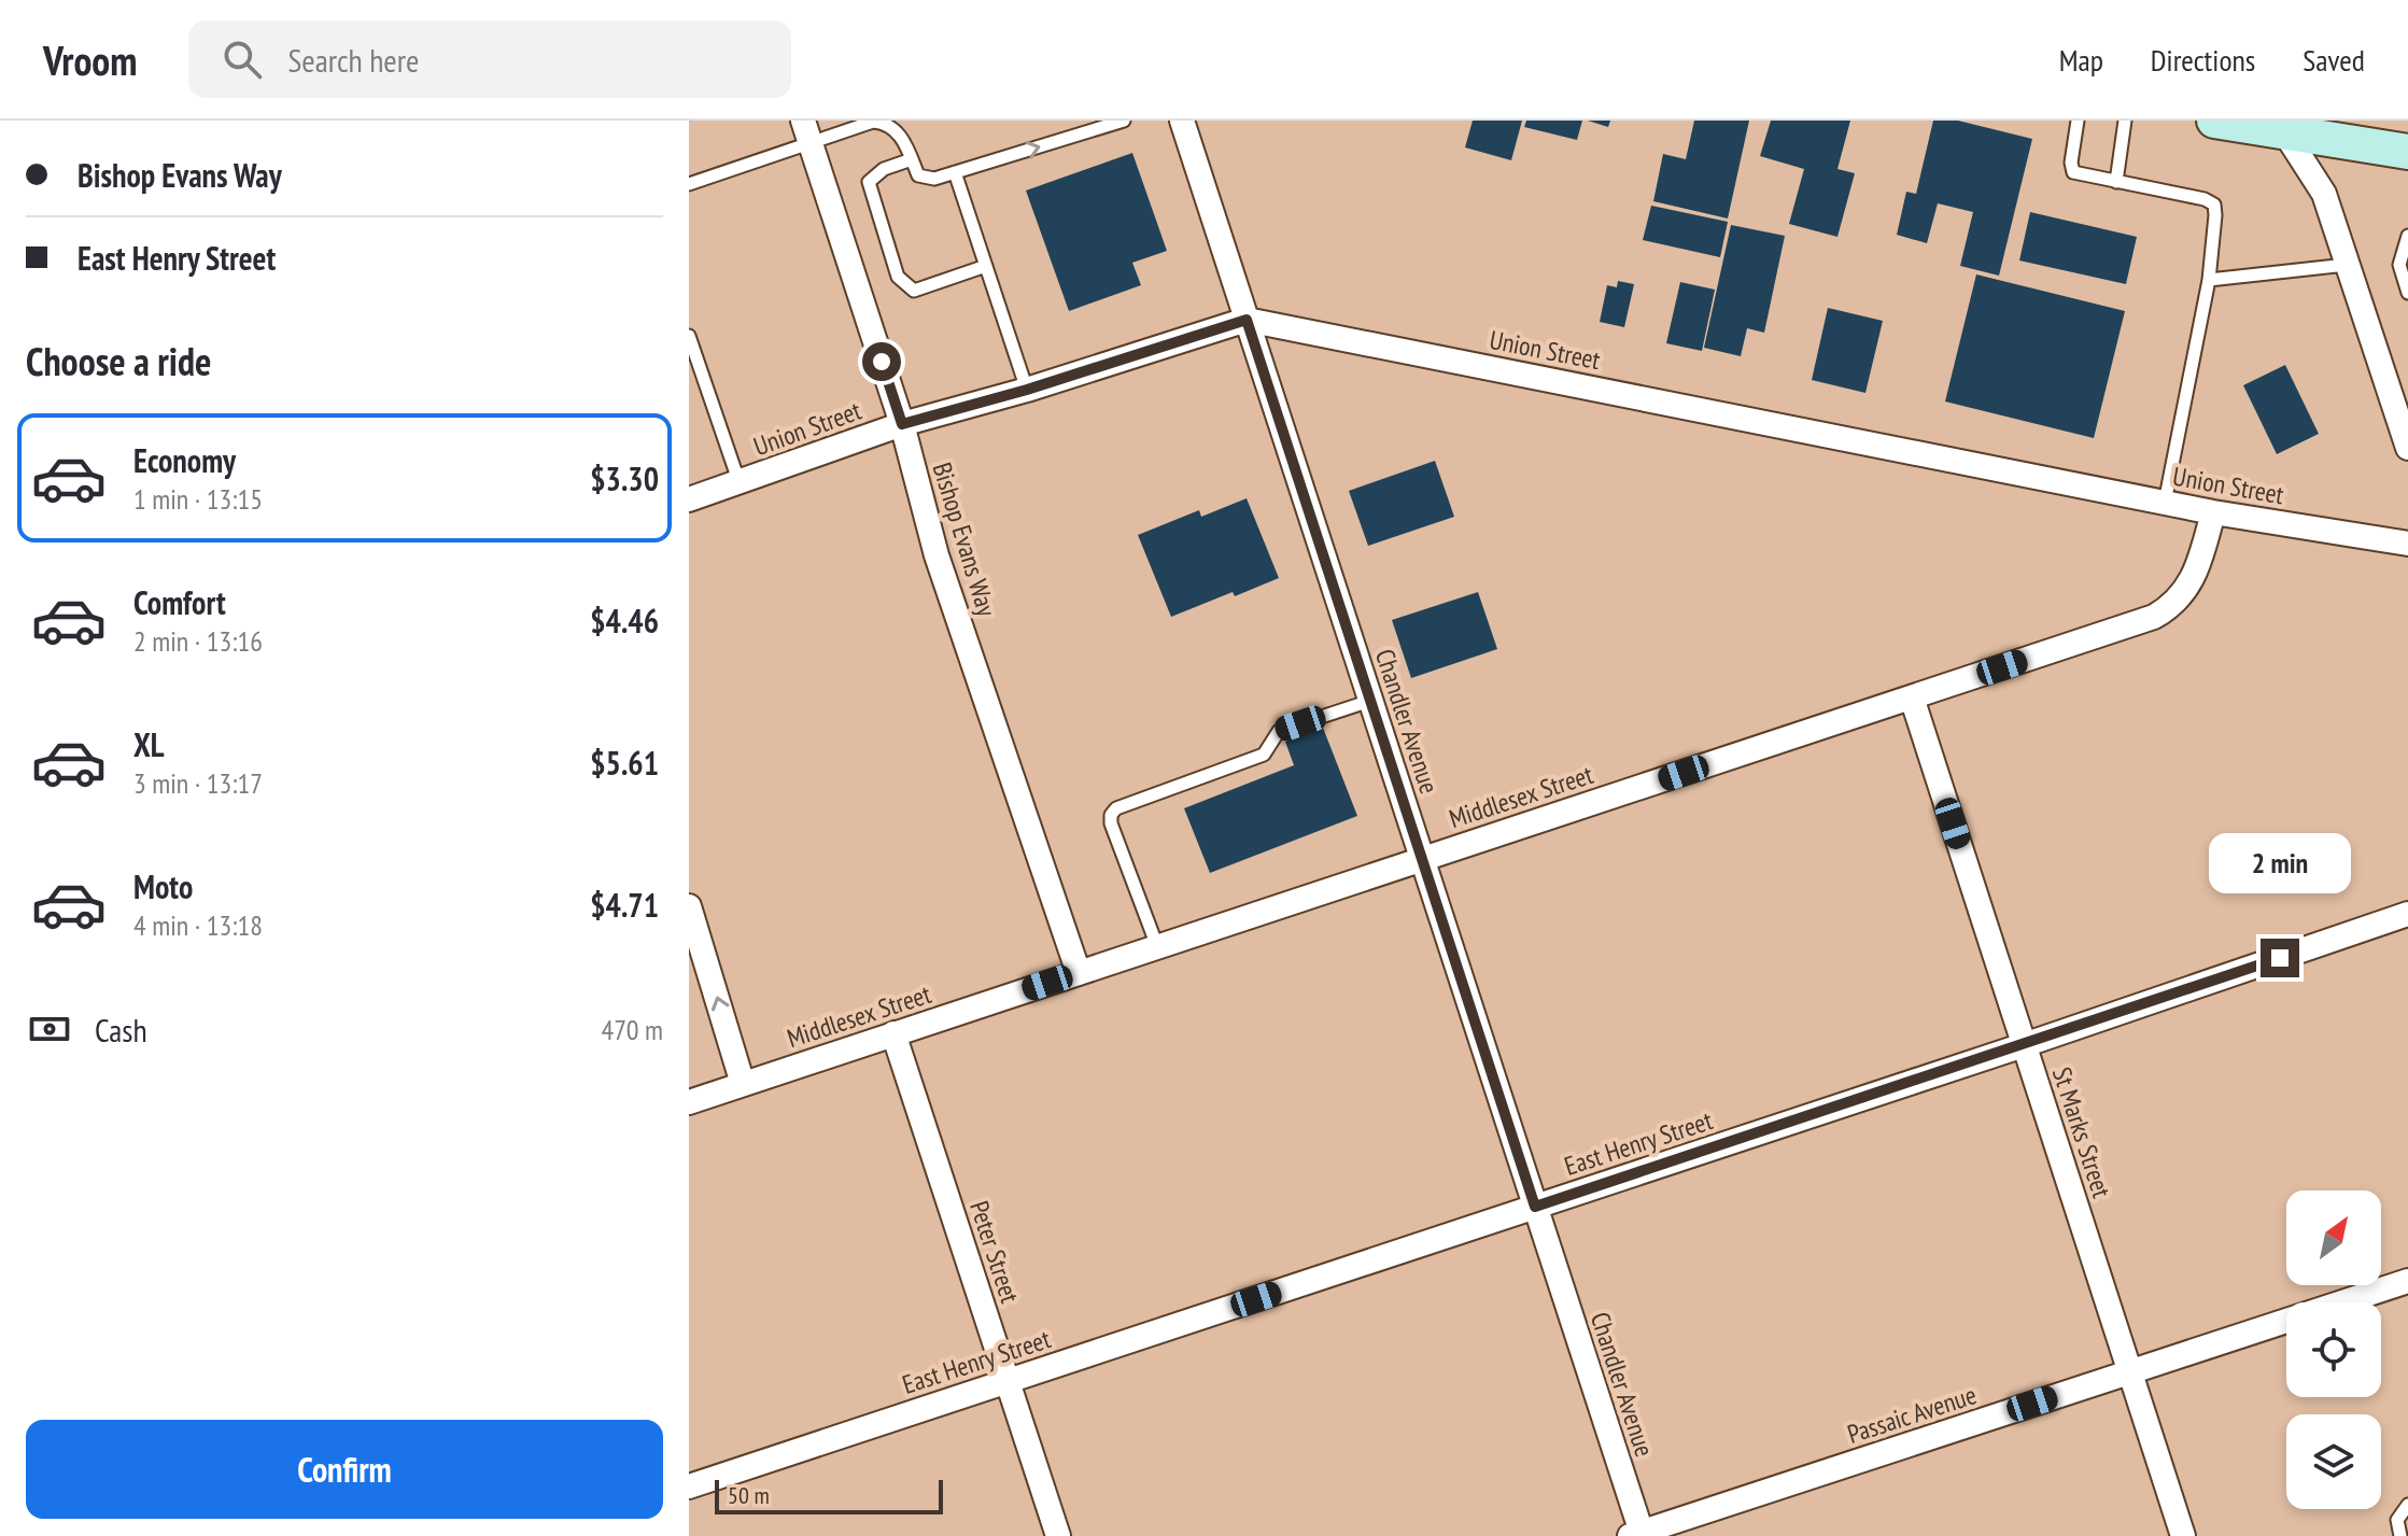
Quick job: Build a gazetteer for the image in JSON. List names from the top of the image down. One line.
{"streets":{"street":["Union Street","Bishop Evans Way","Chandler Avenue","Middlesex Street","St Marks Street","East Henry Street","Peter Street","Passaic Avenue"]},"crossings":[["Union Street","Bishop Evans Way"],["Union Street","Chandler Avenue"],["Union Street","Middlesex Street"],["Bishop Evans Way","Middlesex Street"],["Chandler Avenue","Middlesex Street"],["Chandler Avenue","East Henry Street"],["Chandler Avenue","Passaic Avenue"],["Middlesex Street","St Marks Street"],["Middlesex Street","Peter Street"],["St Marks Street","East Henry Street"],["St Marks Street","Passaic Avenue"],["East Henry Street","Peter Street"]],"scale_bar":"50 m","north":"top right","page":{"header":"Vroom","search":"Search here","nav":["Map","Directions","Saved"],"banner":["Bishop Evans Way","East Henry Street"],"heading":"Choose a ride","list":[{"name":"Economy","note":"1 min · 13:15","value":"$3.30"},{"name":"Comfort","note":"2 min · 13:16","value":"$4.46"},{"name":"XL","note":"3 min · 13:17","value":"$5.61"},{"name":"Moto","note":"4 min · 13:18","value":"$4.71"}],"bubble":"2 min","pay":["Cash","470 m"],"buttons":"Confirm","scale":"50 m"}}
